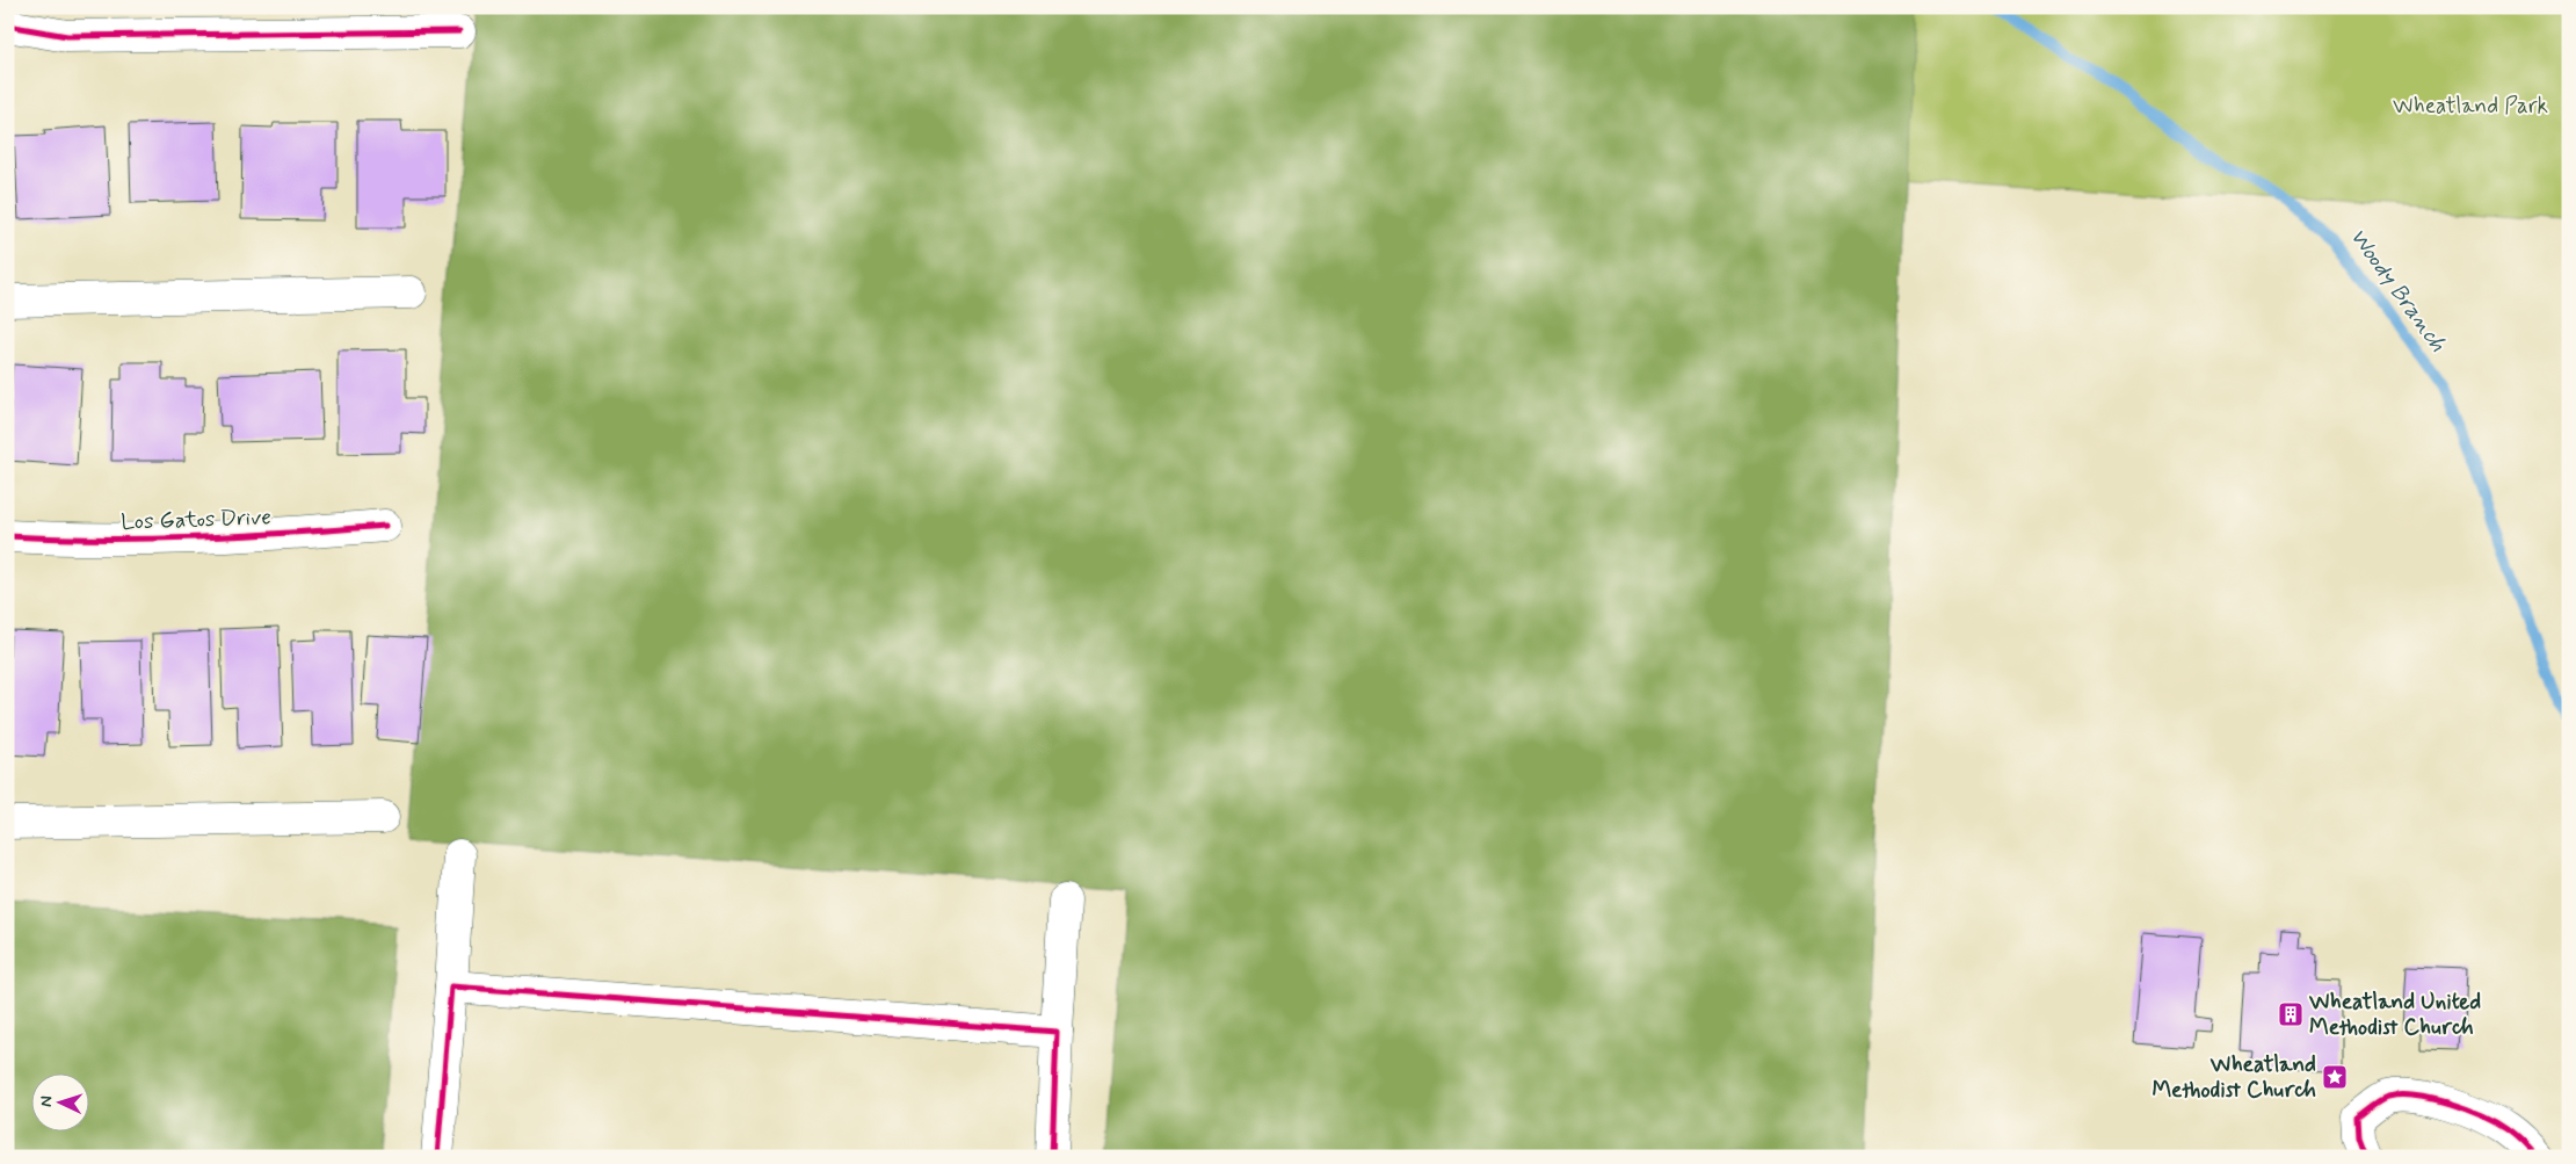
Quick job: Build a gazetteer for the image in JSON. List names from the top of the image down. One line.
{"streets":{"street":["Los Gatos Drive"]},"water":["Woody Branch"],"parks":["Wheatland Park"],"places":{"building":["Wheatland United Methodist Church"],"place":["Wheatland Methodist Church"]},"north":"left"}
